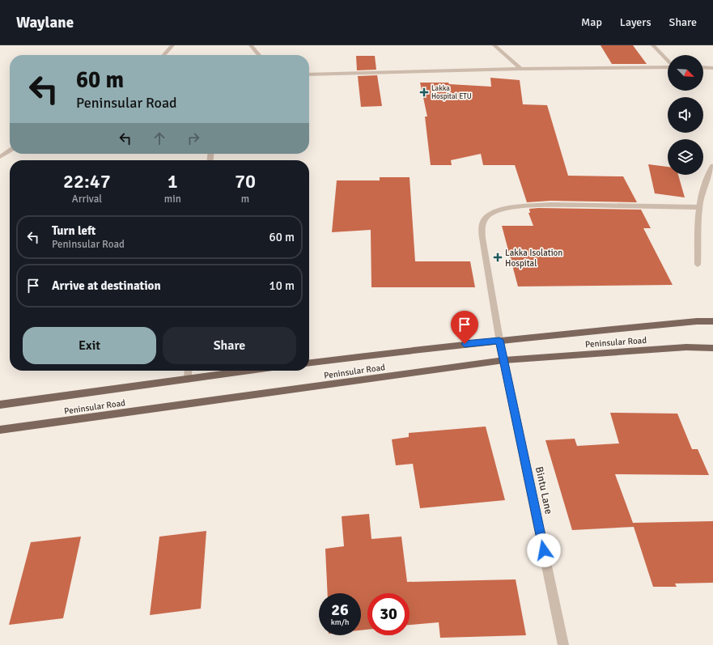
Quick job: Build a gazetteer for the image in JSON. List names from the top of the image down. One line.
{"streets":{"main road":["Peninsular Road"],"street":["Bintu Lane"]},"crossings":[["Peninsular Road","Bintu Lane"]],"places":{"health":["Lakka Hospital ETU","Lakka Isolation Hospital"]},"north":"bottom right","page":{"header":"Waylane","nav":["Map","Layers","Share"],"turn":["60 m","Peninsular Road"],"eta":["22:47","Arrival","1","min","70","m"],"list":[{"name":"Turn left","note":"Peninsular Road","value":"60 m"},{"name":"Arrive at destination","value":"10 m"}],"buttons":["Exit","Share"],"speed":"26 km/h","limit":"30"}}
